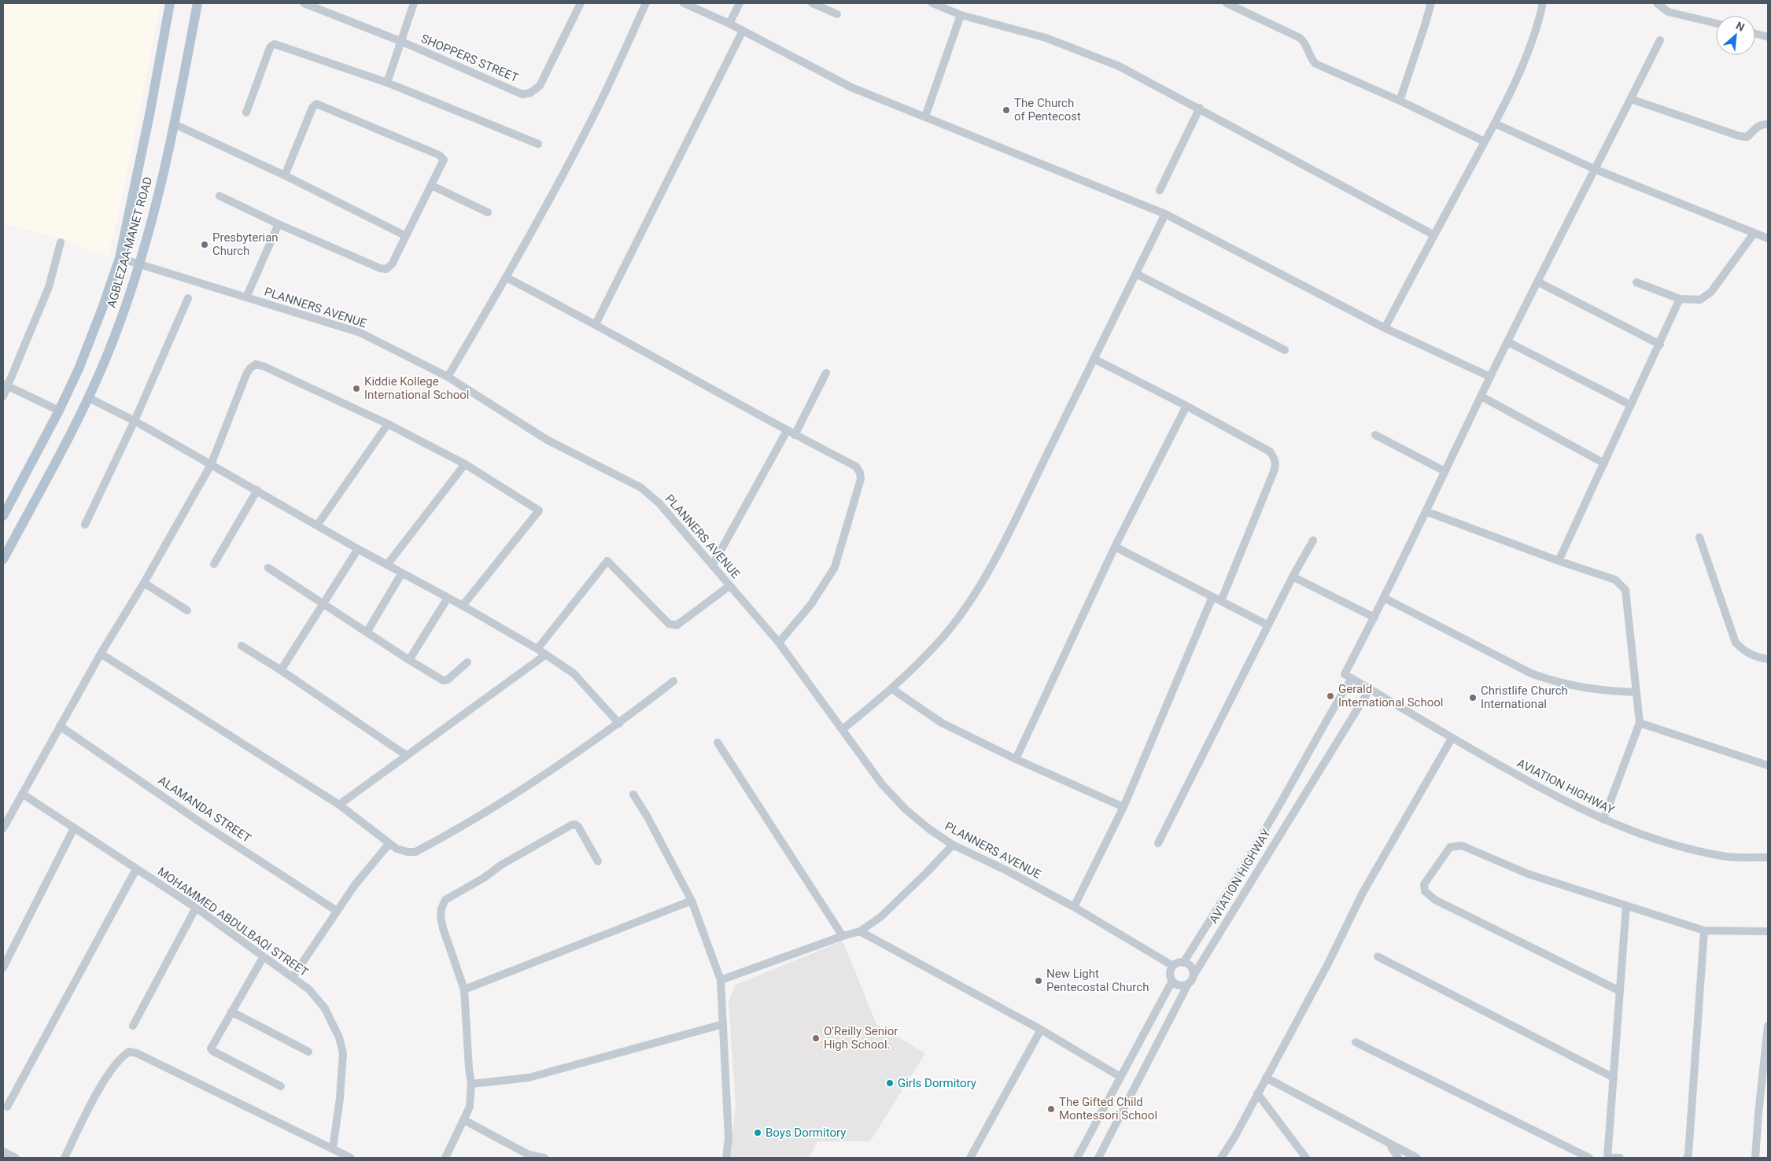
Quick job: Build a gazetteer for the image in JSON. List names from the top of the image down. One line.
{"streets":{"main road":["AGBLEZAA-MANET ROAD"],"street":["SHOPPERS STREET","PLANNERS AVENUE","AVIATION HIGHWAY","ALAMANDA STREET","MOHAMMED ABDULBAQI STREET"]},"crossings":[["AGBLEZAA-MANET ROAD","PLANNERS AVENUE"],["PLANNERS AVENUE","AVIATION HIGHWAY"]],"places":["The Church of Pentecost","Presbyterian Church","Kiddie Kollege International School","Gerald International School","Christlife Church International","New Light Pentecostal Church","O'Reilly Senior High School.","Girls Dormitory","The Gifted Child Montessori School","Boys Dormitory"],"north":"top right"}
